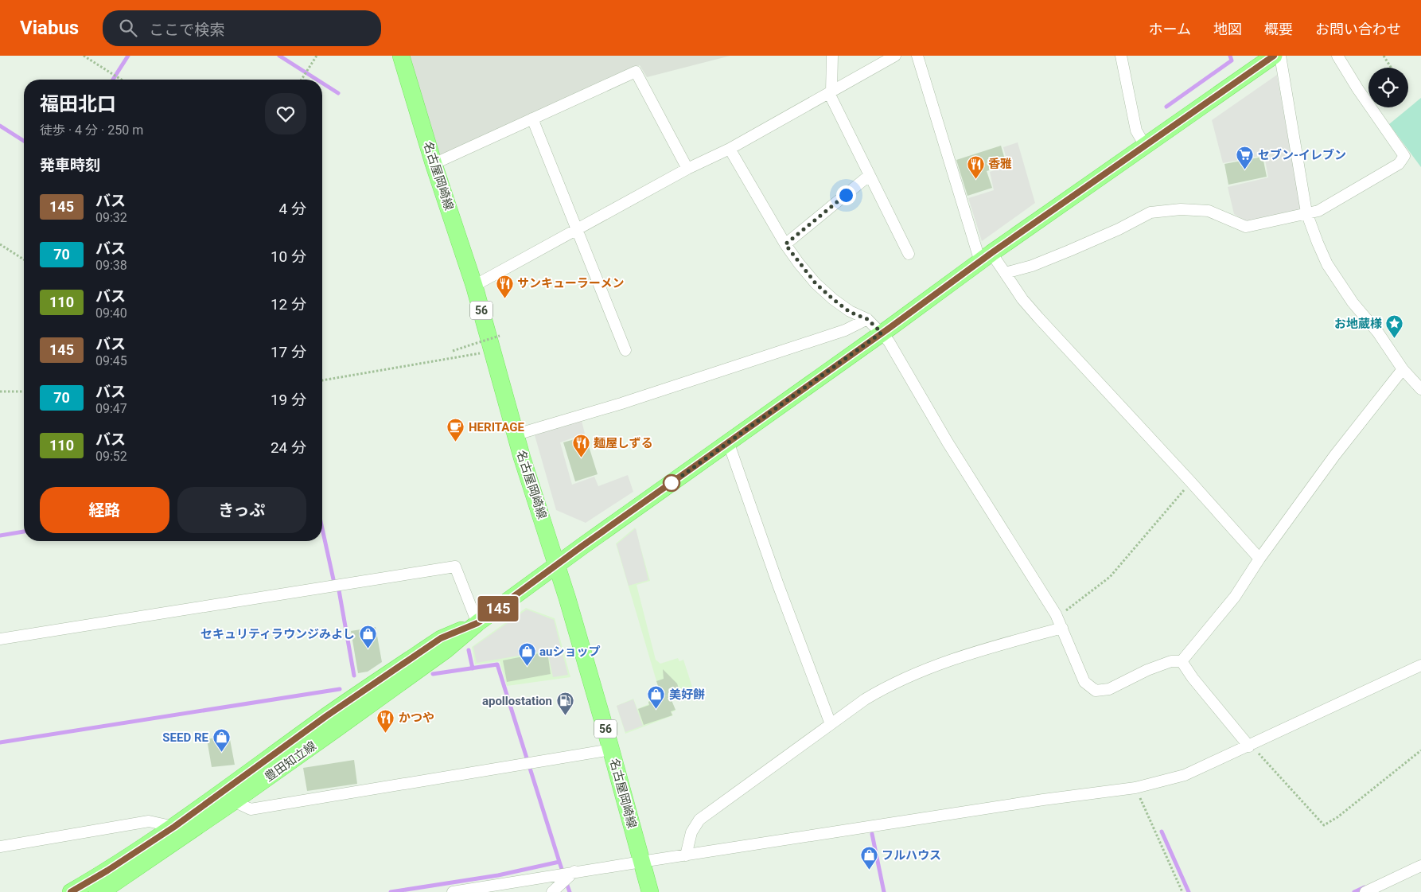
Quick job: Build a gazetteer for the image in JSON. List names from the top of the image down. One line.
{"streets":{"main road":["名古屋岡崎線","56","豊田知立線"]},"crossings":[["名古屋岡崎線","豊田知立線"]],"places":{"supermarket":["セブン-イレブン"],"restaurant":["香雅","サンキューラーメン","麺屋しずる","かつや"],"place":["お地蔵様"],"cafe":["HERITAGE"],"shop":["セキュリティラウンジみよし","auショップ","美好餅","SEED RE","フルハウス"],"fuel station":["apollostation"]},"lines":["bus line 145"],"page":{"header":"Viabus","search":"ここで検索","nav":["ホーム","地図","概要","お問い合わせ"],"on_map":"145","heading":[["福田北口","徒歩 · 4 分 · 250 m"],"発車時刻"],"list":[{"mark":"145","name":"バス","note":"09:32","value":"4 分"},{"mark":"70","name":"バス","note":"09:38","value":"10 分"},{"mark":"110","name":"バス","note":"09:40","value":"12 分"},{"mark":"145","name":"バス","note":"09:45","value":"17 分"},{"mark":"70","name":"バス","note":"09:47","value":"19 分"},{"mark":"110","name":"バス","note":"09:52","value":"24 分"}],"buttons":["経路","きっぷ"]}}
